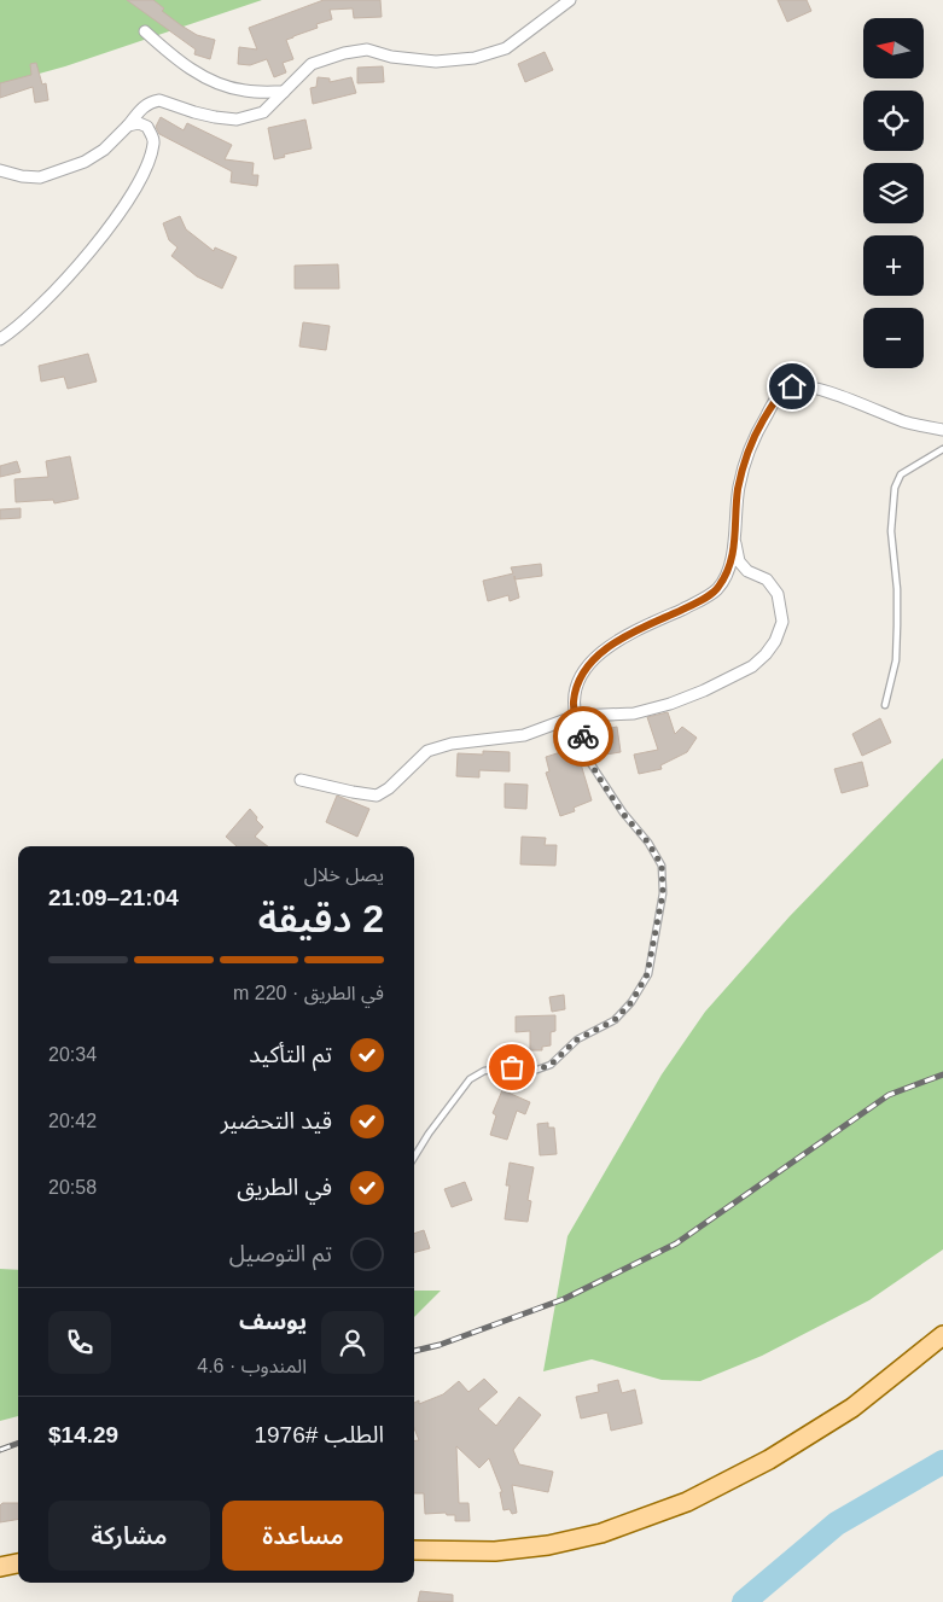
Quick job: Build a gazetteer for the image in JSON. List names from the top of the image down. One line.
{"north":"left","page":{"map_buttons":["+","−"],"heading":["2 دقيقة","يصل خلال","21:04–21:09"],"panel":["يوسف","المندوب · 4.6","الطلب #1976","$14.29"],"bar":"في الطريق · 220 m","list":[["تم التأكيد","20:34"],["قيد التحضير","20:42"],["في الطريق","20:58"],"تم التوصيل"],"buttons":["مساعدة","مشاركة"]}}
